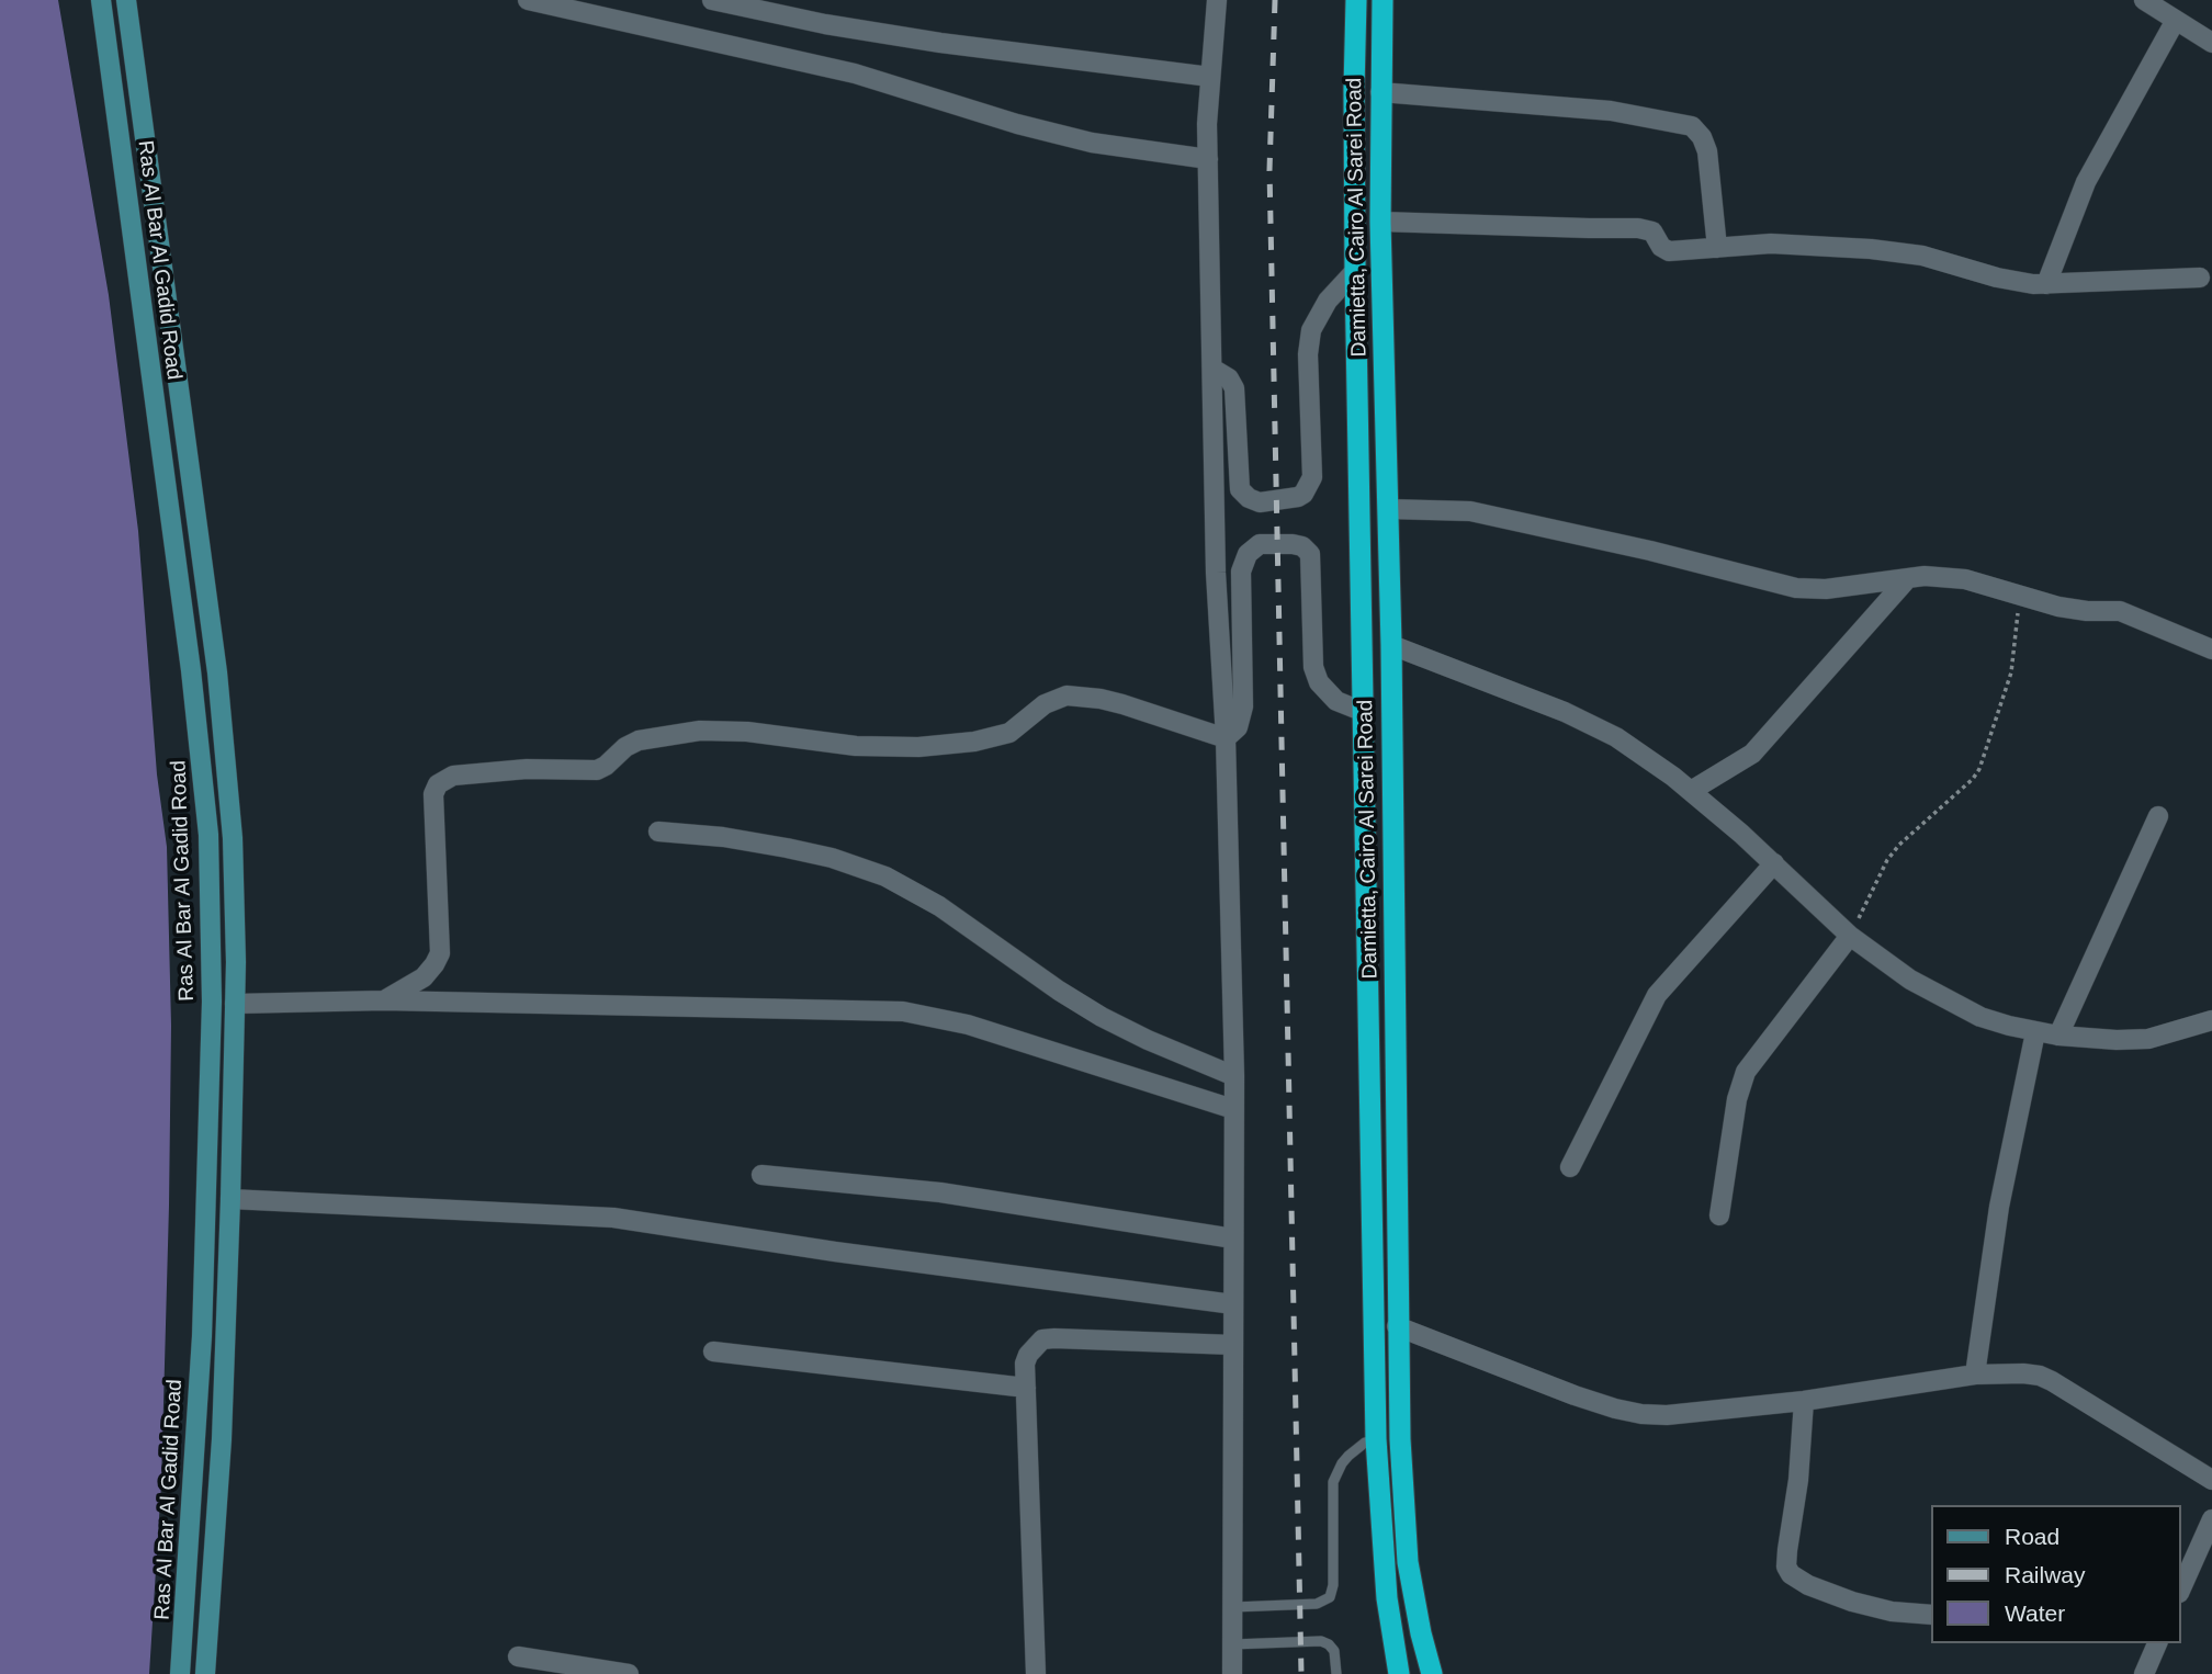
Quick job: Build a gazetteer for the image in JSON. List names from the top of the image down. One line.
{"streets":{"highway":["Damietta, Cairo Al Sarei Road"],"main road":["Ras Al Bar Al Gadid Road"]},"legend":["Road","Railway","Water"]}
